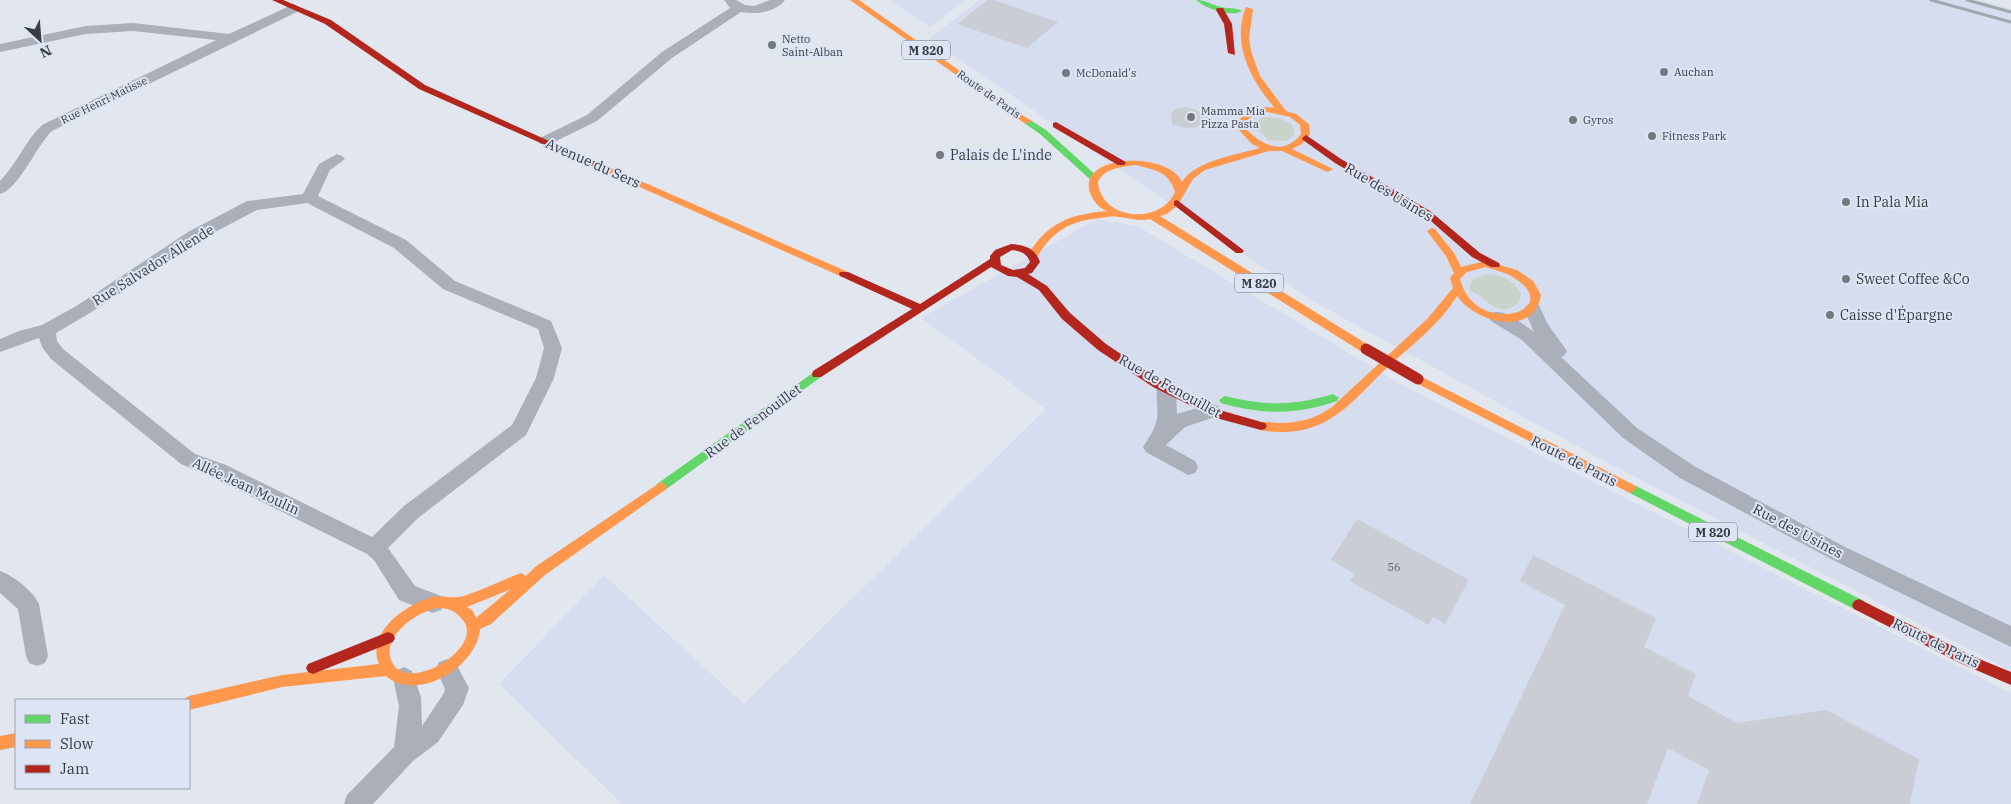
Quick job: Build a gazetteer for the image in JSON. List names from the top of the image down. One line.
{"streets":{"main road":["M 820","Route de Paris","Avenue du Sers","Rue des Usines","Rue de Fenouillet"],"street":["Rue Henri Matisse","Rue Salvador Allende","Allée Jean Moulin"]},"crossings":[["M 820","Route de Paris"],["Rue Henri Matisse","Avenue du Sers"],["Avenue du Sers","Rue de Fenouillet"],["Rue Salvador Allende","Allée Jean Moulin"]],"places":["Netto Saint-Alban","Auchan","McDonald's","Mamma Mia Pizza Pasta","Gyros","Fitness Park","Palais de L'inde","In Pala Mia","Sweet Coffee &Co","Caisse d'Épargne"],"house_numbers":["56"],"legend":["Fast","Slow","Jam"],"north":"bottom right"}
